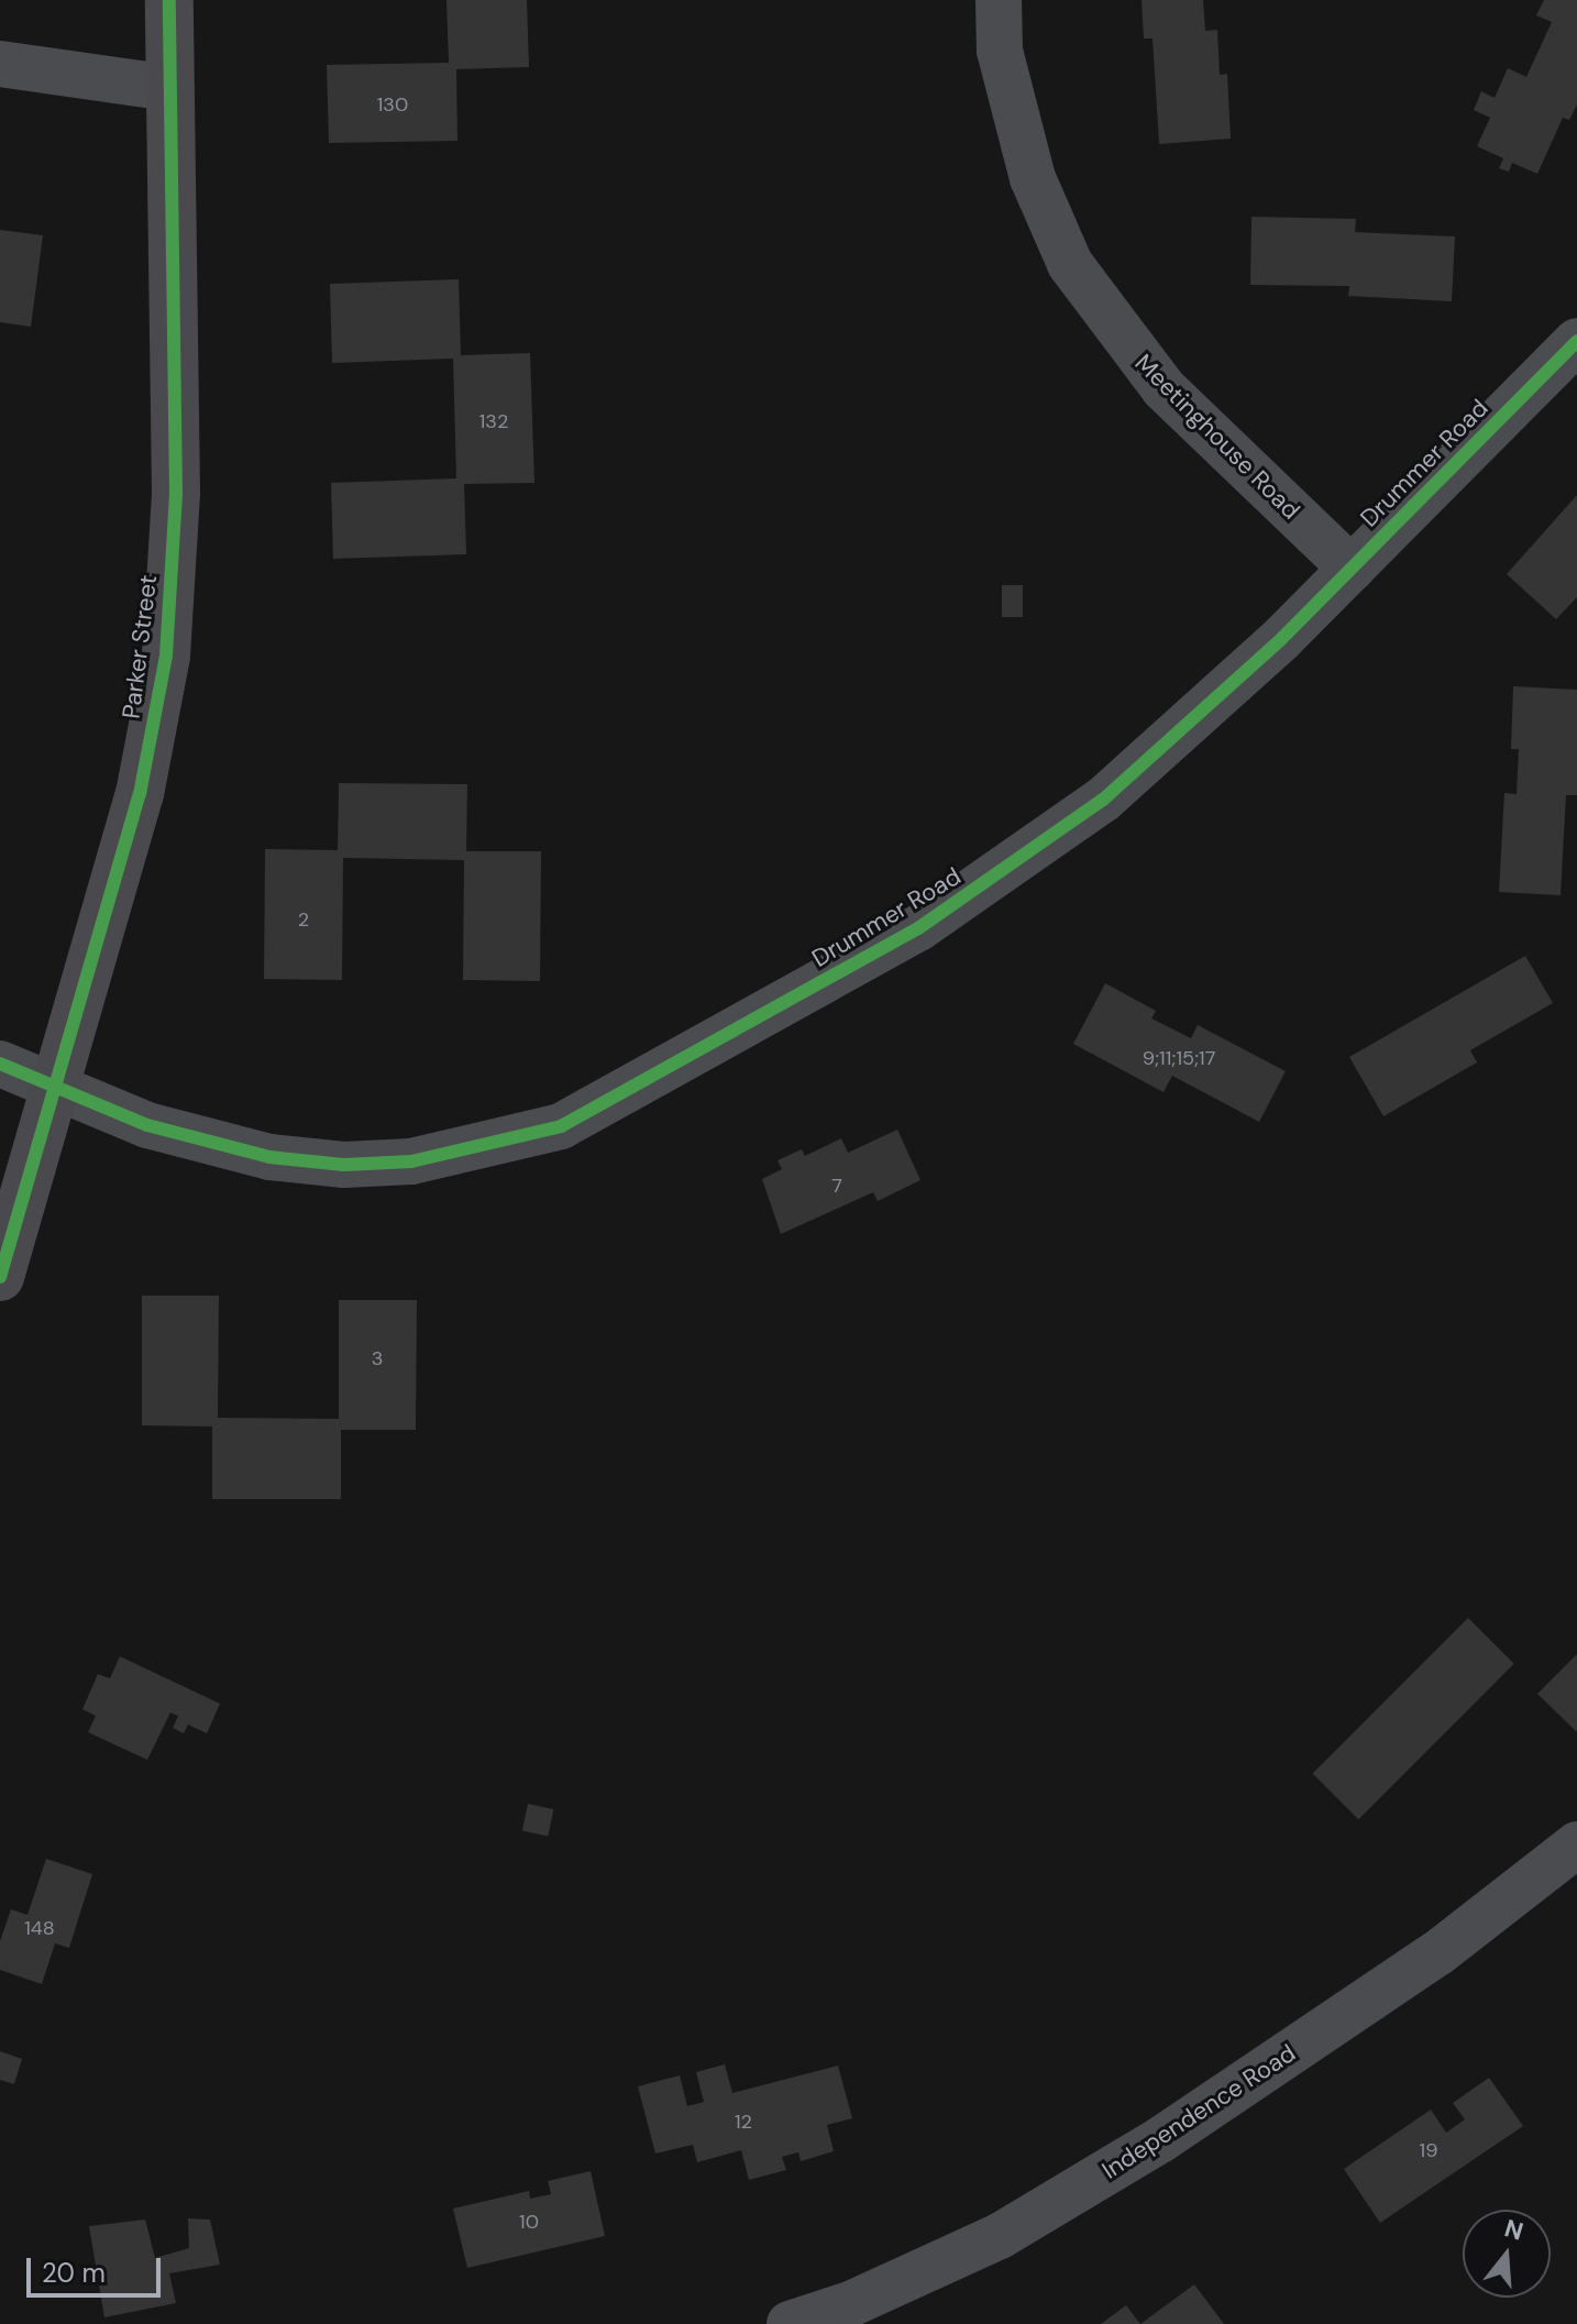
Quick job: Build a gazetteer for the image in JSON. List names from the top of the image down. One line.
{"streets":{"street":["Meetinghouse Road","Drummer Road","Parker Street","Independence Road"]},"crossings":[["Meetinghouse Road","Drummer Road"],["Drummer Road","Parker Street"]],"house_numbers":["130","132","2","9;11;15;17","7","3","148","12","19","10"],"scale_bar":"20 m","north":"top"}
